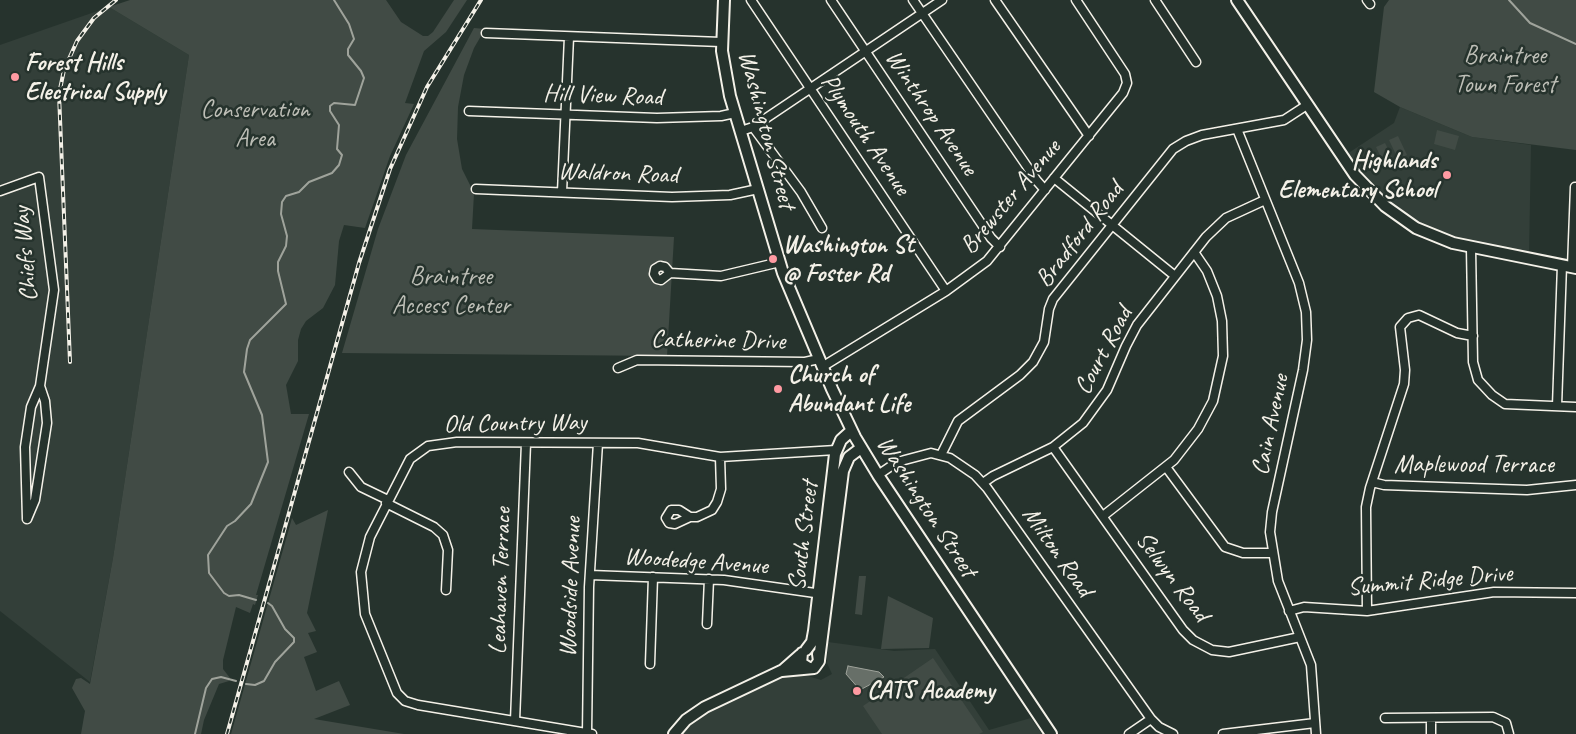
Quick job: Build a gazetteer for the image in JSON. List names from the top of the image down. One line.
{"streets":{"main road":["Washington Street","South Street"],"street":["Hill View Road","Winthrop Avenue","Plymouth Avenue","Waldron Road","Brewster Avenue","Bradford Road","Chiefs Way","Catherine Drive","Court Road","Old Country Way","Cain Avenue","Maplewood Terrace","Milton Road","Woodedge Avenue","Selwyn Road","Leahaven Terrace","Summit Ridge Drive","Woodside Avenue"]},"crossings":[["Hill View Road","Washington Street"],["Winthrop Avenue","Brewster Avenue"],["Washington Street","Waldron Road"],["Washington Street","Brewster Avenue"],["Washington Street","Catherine Drive"],["Washington Street","South Street"],["Plymouth Avenue","Brewster Avenue"],["Brewster Avenue","Catherine Drive"],["Bradford Road","Cain Avenue"],["Bradford Road","Milton Road"],["Court Road","Cain Avenue"],["Court Road","Milton Road"],["Court Road","Selwyn Road"],["Old Country Way","South Street"],["Old Country Way","Leahaven Terrace"],["Old Country Way","Woodside Avenue"],["Cain Avenue","Selwyn Road"],["Cain Avenue","Summit Ridge Drive"],["South Street","Woodedge Avenue"],["Woodedge Avenue","Woodside Avenue"]],"parks":["Braintree Town Forest","Conservation Area","Braintree Access Center"],"places":["Forest Hills Electrical Supply","Highlands Elementary School","Washington St @ Foster Rd","Church of Abundant Life","CATS Academy"]}
